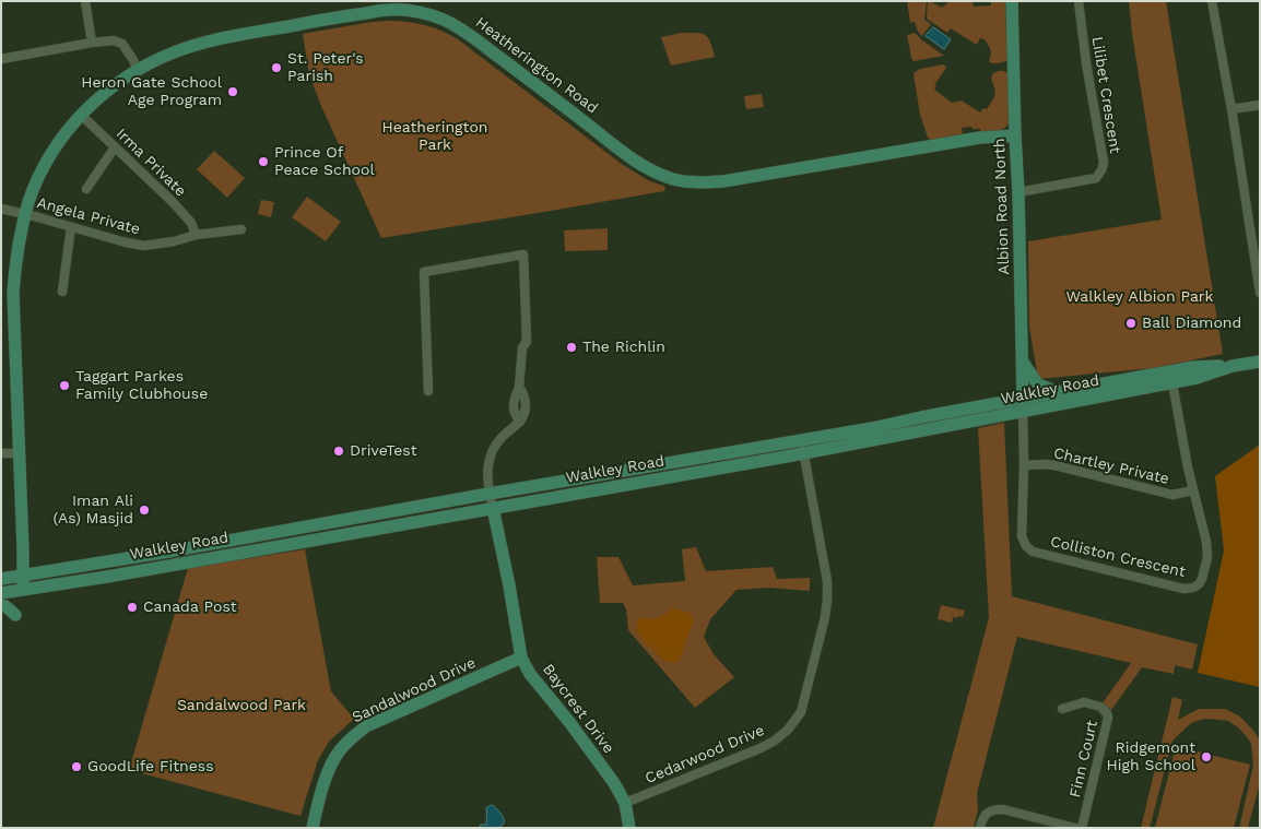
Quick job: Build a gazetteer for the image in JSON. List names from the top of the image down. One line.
{"streets":{"main road":["Heatherington Road","Albion Road North","Walkley Road","Sandalwood Drive","Baycrest Drive"],"street":["Lilibet Crescent","Irma Private","Angela Private","Chartley Private","Colliston Crescent","Cedarwood Drive","Finn Court"]},"crossings":[["Heatherington Road","Irma Private"],["Heatherington Road","Albion Road North"],["Heatherington Road","Angela Private"],["Heatherington Road","Walkley Road"],["Lilibet Crescent","Albion Road North"],["Irma Private","Angela Private"],["Albion Road North","Walkley Road"],["Albion Road North","Colliston Crescent"],["Walkley Road","Colliston Crescent"],["Walkley Road","Baycrest Drive"],["Walkley Road","Cedarwood Drive"],["Chartley Private","Colliston Crescent"],["Sandalwood Drive","Baycrest Drive"],["Baycrest Drive","Cedarwood Drive"]],"parks":["Heatherington Park","Walkley Albion Park","Sandalwood Park"],"places":["St. Peter's Parish","Heron Gate School Age Program","Prince Of Peace School","Ball Diamond","The Richlin","Taggart Parkes Family Clubhouse","DriveTest","Iman Ali (As) Masjid","Canada Post","Ridgemont High School","GoodLife Fitness"]}
